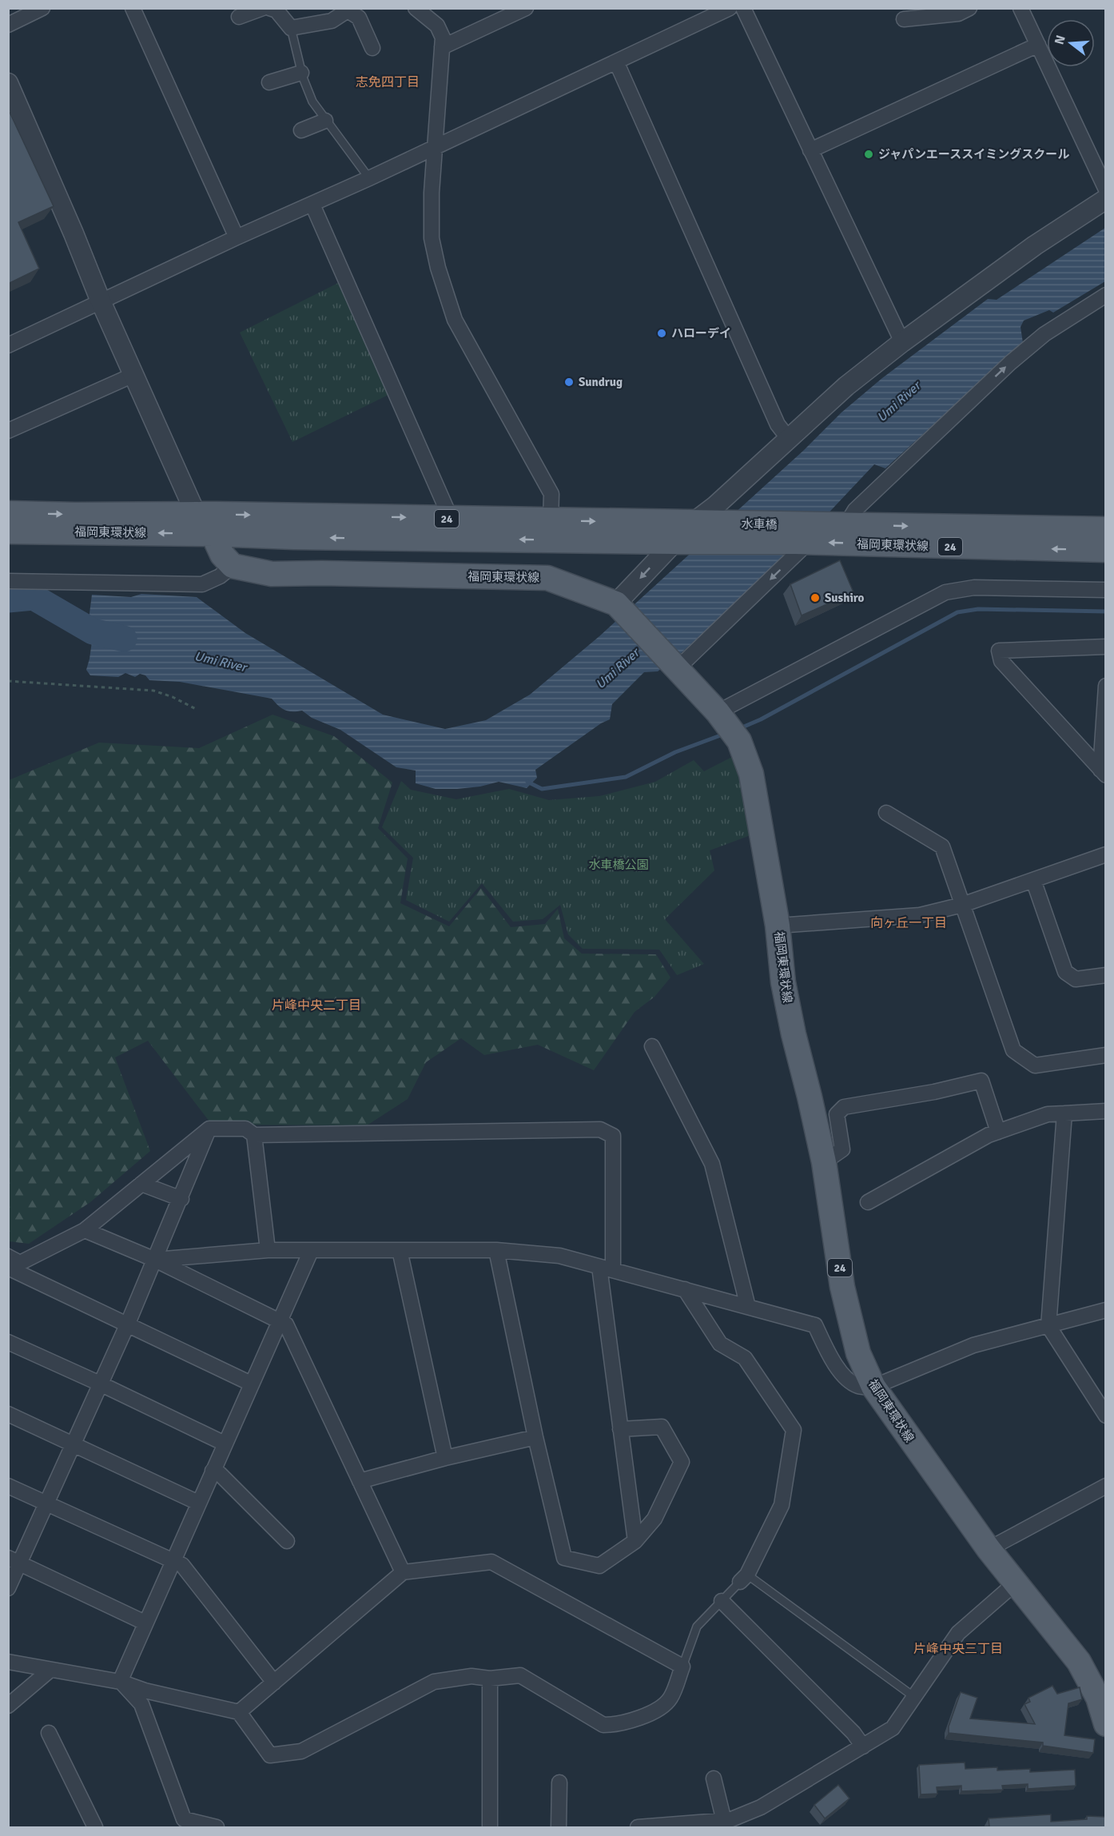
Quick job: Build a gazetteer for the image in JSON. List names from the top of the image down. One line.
{"streets":{"main road":["24","水車橋","福岡東環状線"]},"crossings":[["水車橋","福岡東環状線"]],"districts":["志免四丁目","向ヶ丘一丁目","片峰中央二丁目","片峰中央三丁目"],"water":["Umi River"],"parks":["水車橋公園"],"places":["ジャパンエーススイミングスクール","ハローデイ","Sundrug","Sushiro"],"north":"left"}
